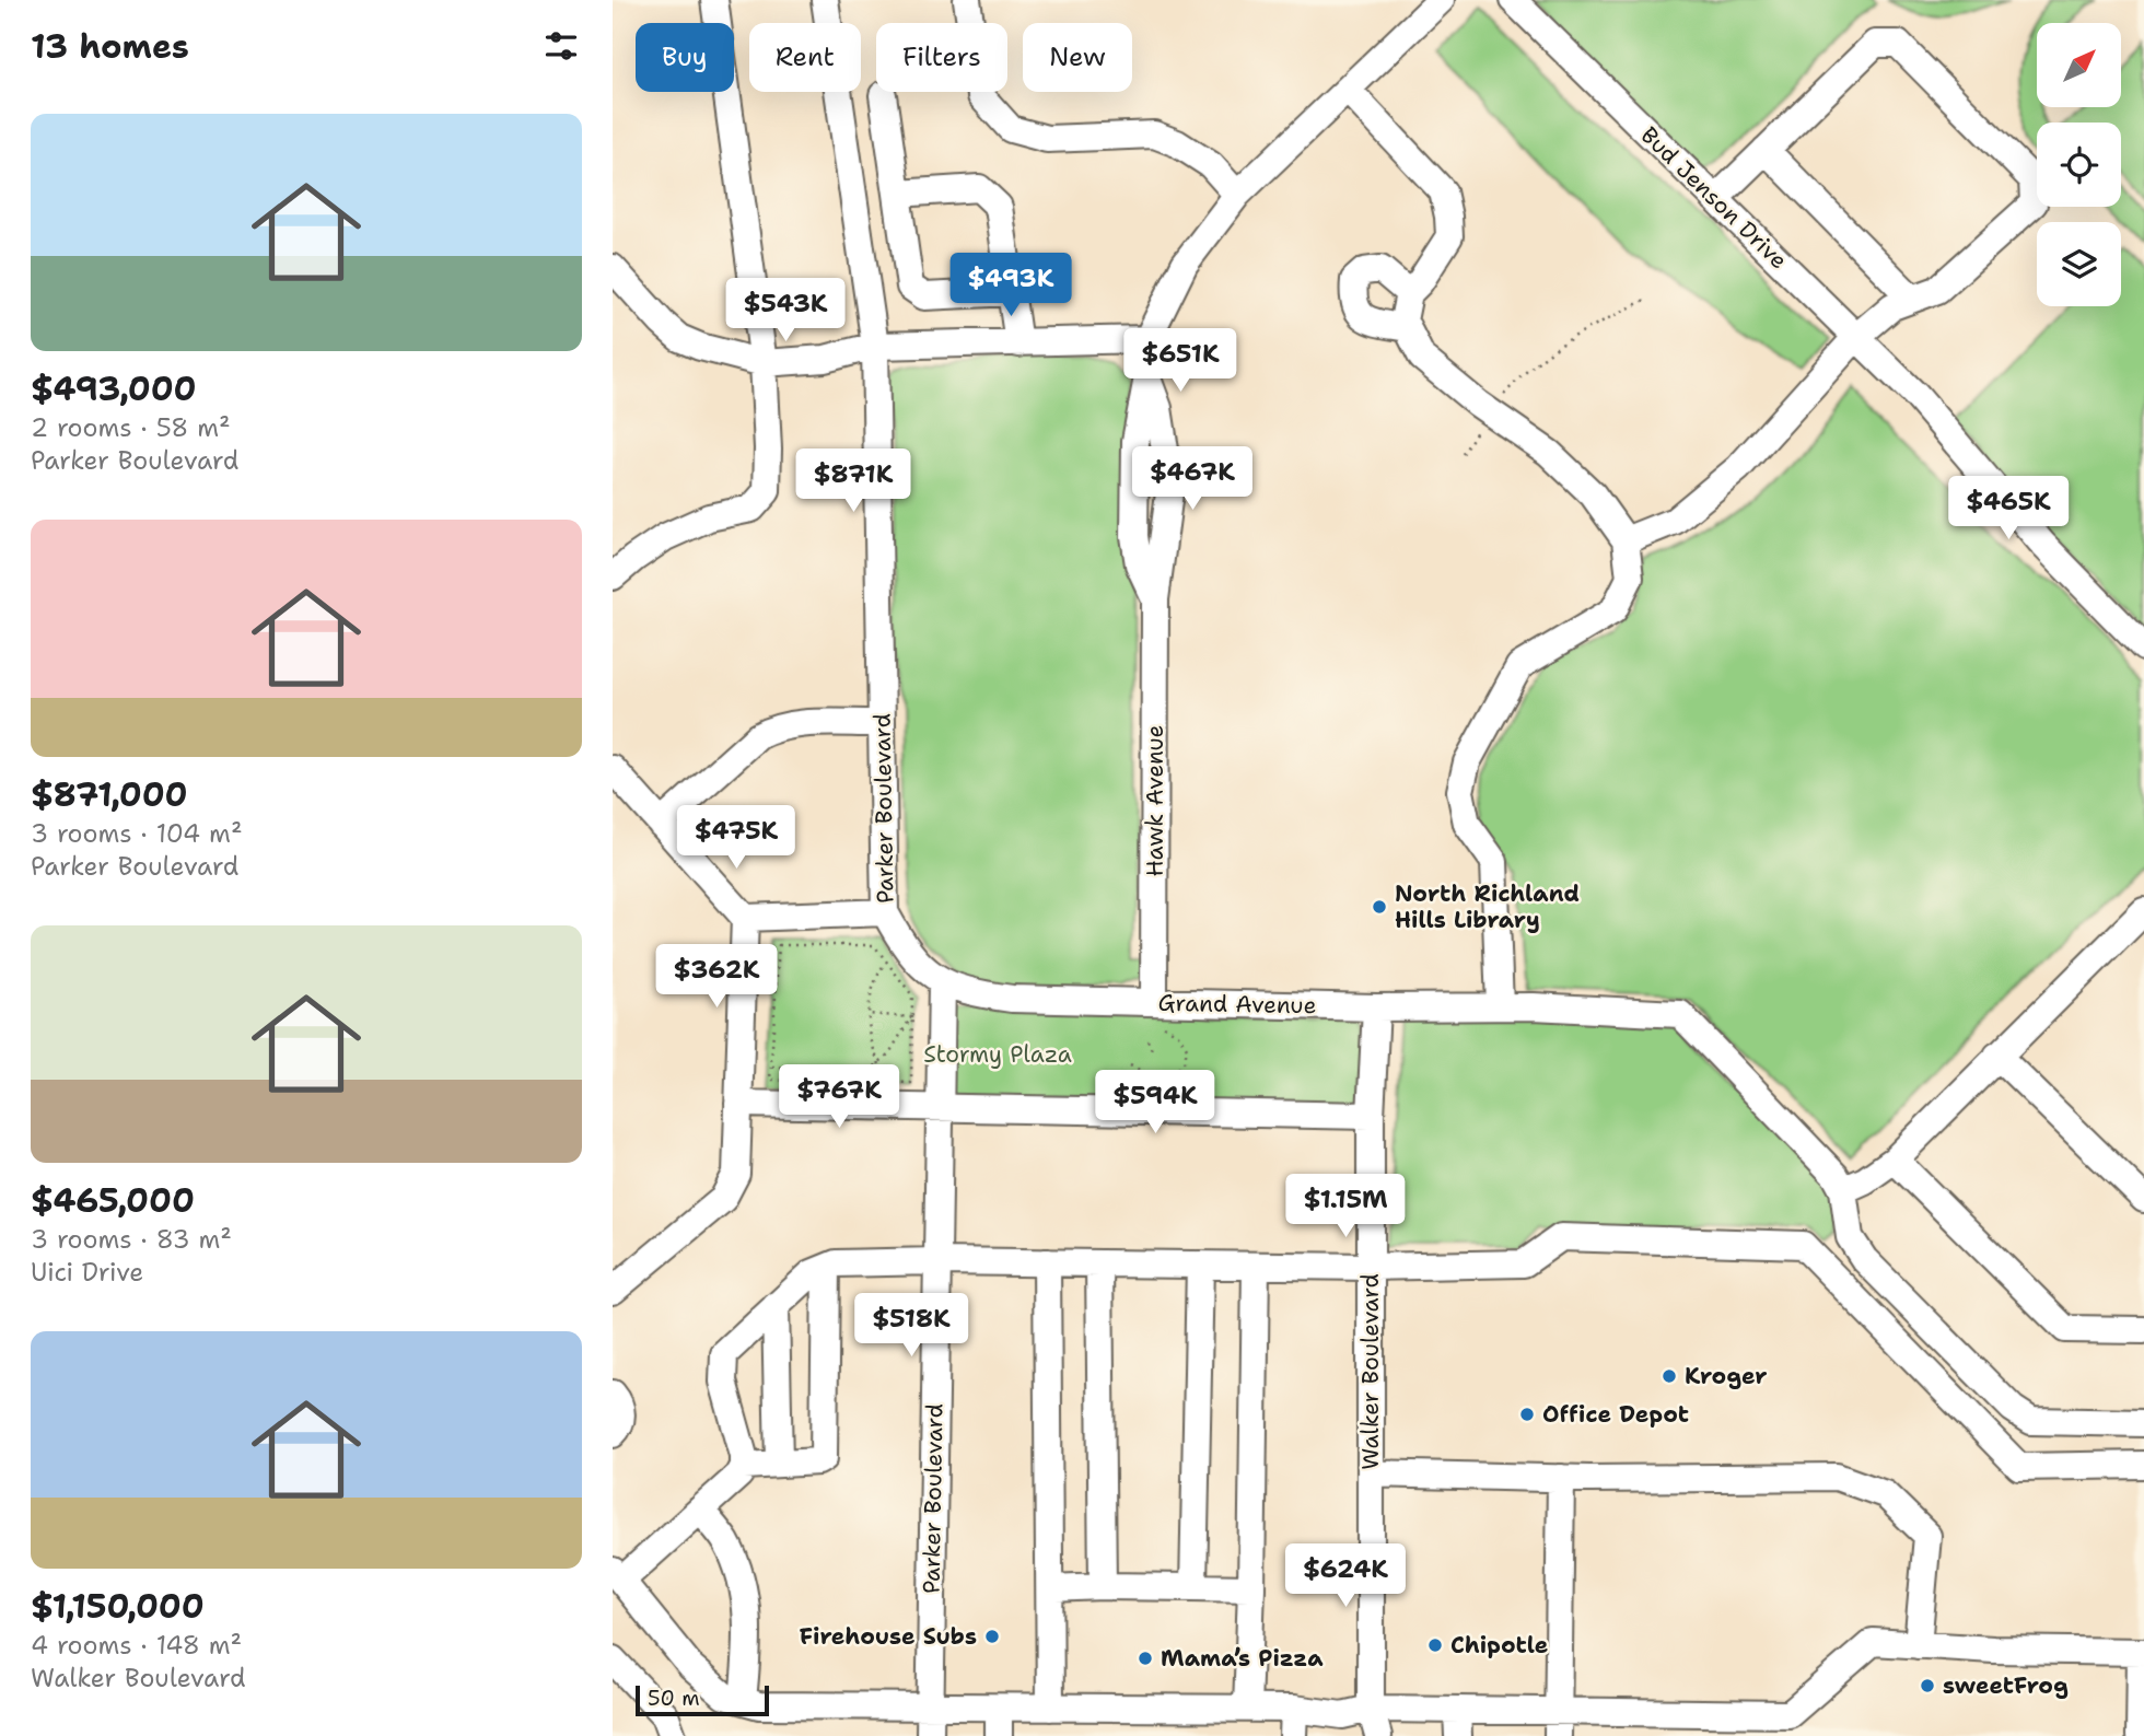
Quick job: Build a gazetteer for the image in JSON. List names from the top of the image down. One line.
{"streets":{"street":["Bud Jenson Drive","Hawk Avenue","Parker Boulevard","Grand Avenue","Walker Boulevard"]},"crossings":[["Hawk Avenue","Grand Avenue"],["Parker Boulevard","Grand Avenue"],["Grand Avenue","Walker Boulevard"]],"parks":["Stormy Plaza"],"places":["North Richland Hills Library","Kroger","Office Depot","Firehouse Subs","Chipotle","Mama’s Pizza","sweetFrog"],"scale_bar":"50 m","north":"top right","page":{"heading":"13 homes","chip":["Buy","Rent","Filters","New"],"list":[{"name":"$493,000","note":"2 rooms · 58 m² · Parker Boulevard"},{"name":"$871,000","note":"3 rooms · 104 m² · Parker Boulevard"},{"name":"$465,000","note":"3 rooms · 83 m² · Uici Drive"},{"name":"$1,150,000","note":"4 rooms · 148 m² · Walker Boulevard"}],"price":["$493K","$543K","$651K","$467K","$871K","$465K","$475K","$362K","$767K","$594K","$1.15M","$518K","$624K"],"scale":"50 m"}}
